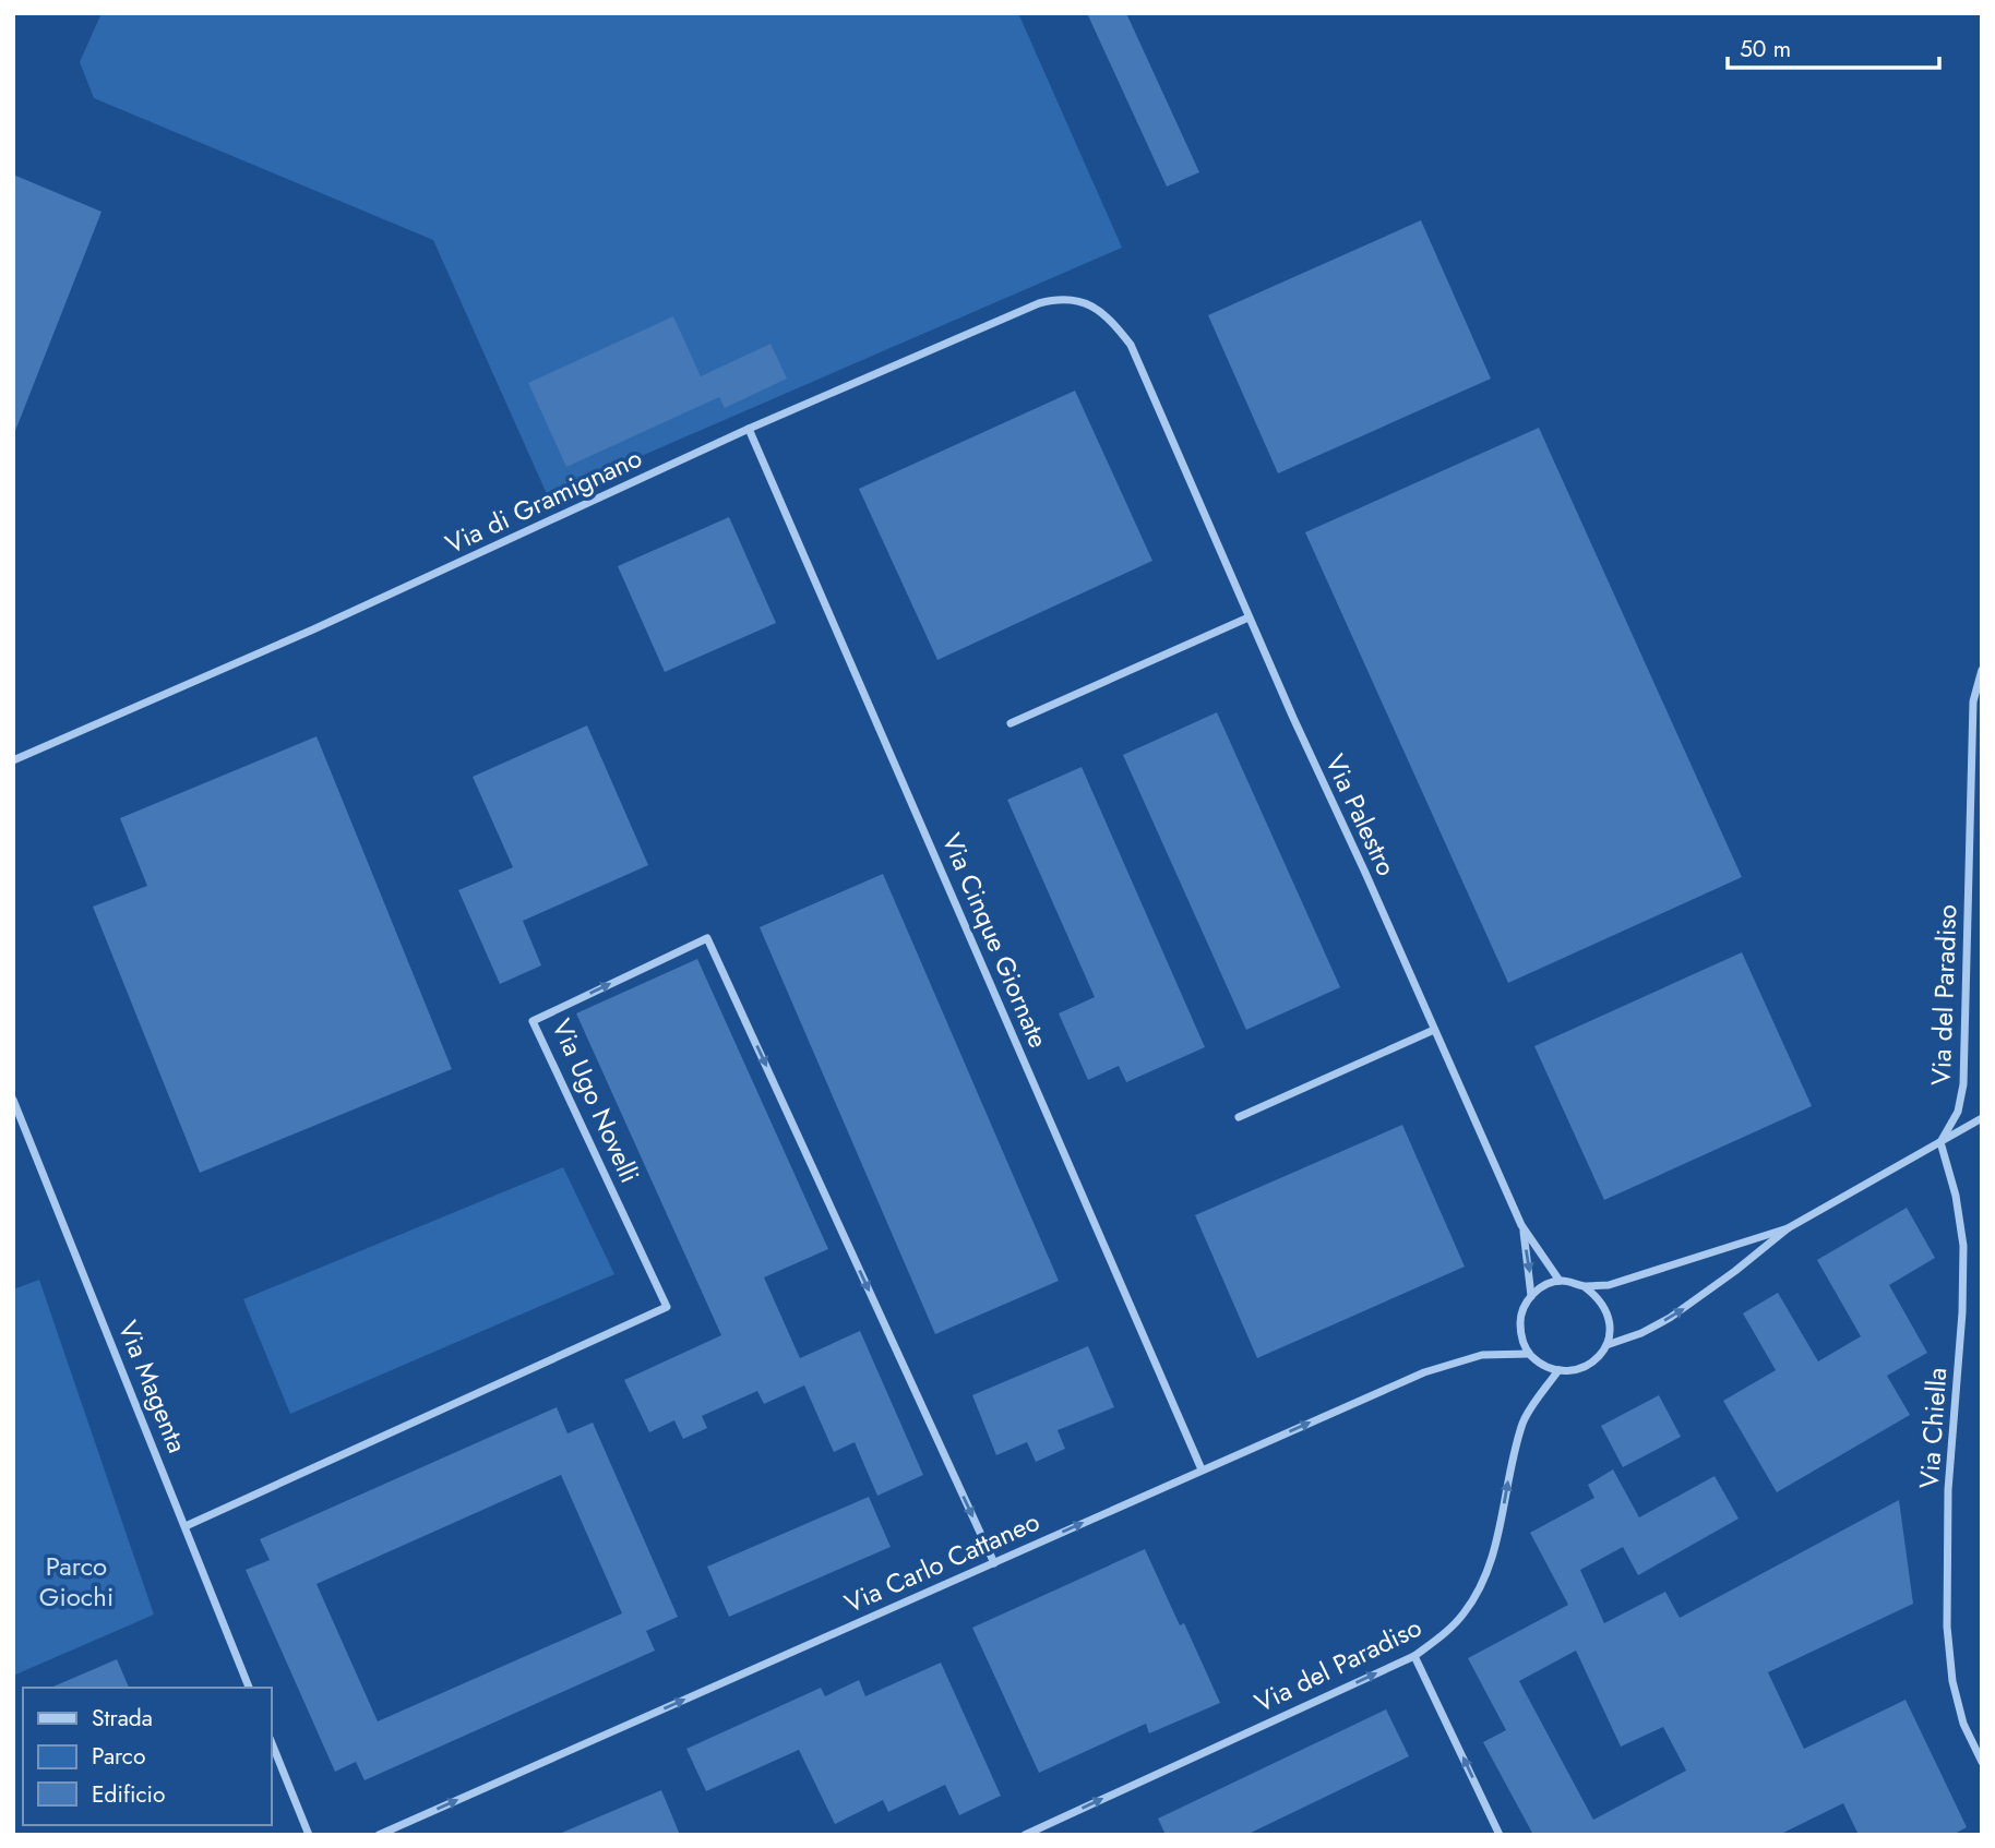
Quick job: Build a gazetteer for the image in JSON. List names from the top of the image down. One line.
{"streets":{"street":["Via di Gramignano","Via Palestro","Via Cinque Giornate","Via del Paradiso","Via Ugo Novelli","Via Magenta","Via Chiella","Via Carlo Cattaneo"]},"crossings":[["Via di Gramignano","Via Palestro"],["Via di Gramignano","Via Cinque Giornate"],["Via Palestro","Via del Paradiso"],["Via Palestro","Via Carlo Cattaneo"],["Via Cinque Giornate","Via Carlo Cattaneo"],["Via del Paradiso","Via Chiella"],["Via del Paradiso","Via Carlo Cattaneo"],["Via Ugo Novelli","Via Magenta"],["Via Ugo Novelli","Via Carlo Cattaneo"]],"one_way":["Via del Paradiso","Via Carlo Cattaneo"],"parks":["Parco Giochi"],"legend":["Strada","Parco","Edificio"],"scale_bar":"50 m"}
